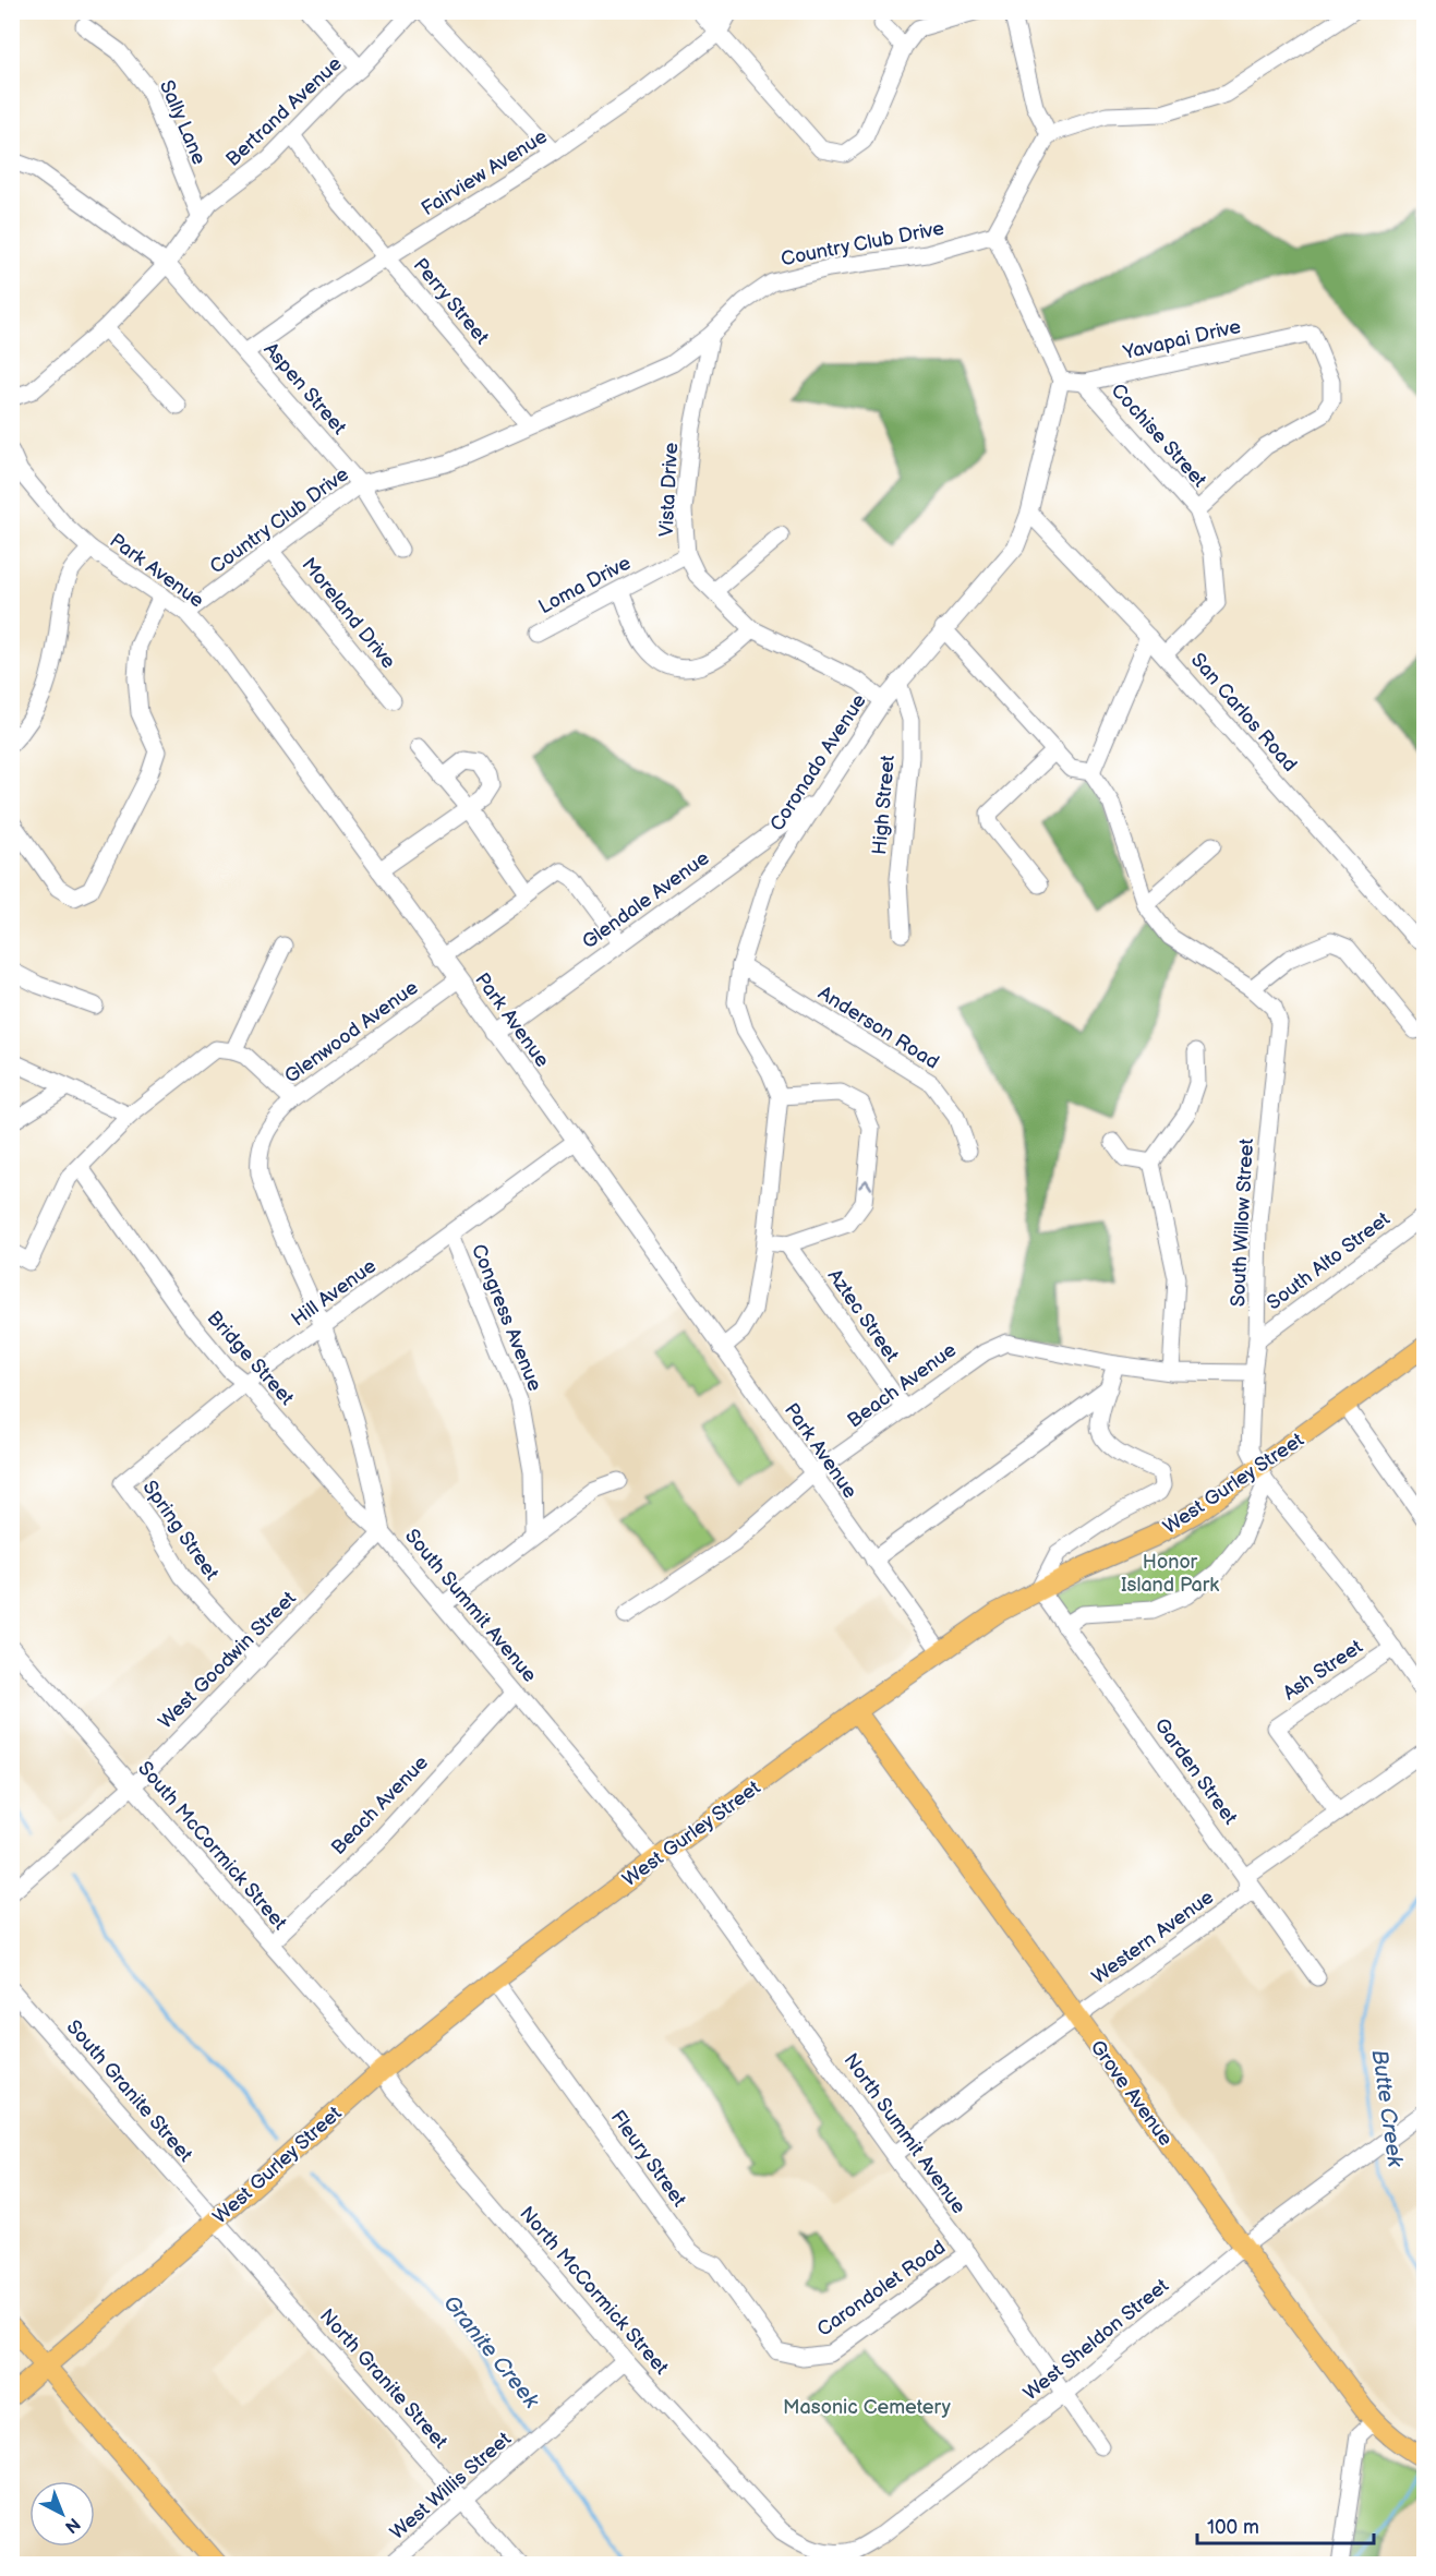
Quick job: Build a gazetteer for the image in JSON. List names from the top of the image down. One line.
{"streets":{"main road":["West Gurley Street","Grove Avenue"],"street":["Bertrand Avenue","Sally Lane","Fairview Avenue","Country Club Drive","Perry Street","Yavapai Drive","Aspen Street","Cochise Street","Vista Drive","Park Avenue","Loma Drive","Moreland Drive","San Carlos Road","Coronado Avenue","High Street","Glendale Avenue","Anderson Road","Glenwood Avenue","South Willow Street","South Alto Street","Hill Avenue","Aztec Street","Congress Avenue","Bridge Street","Beach Avenue","Spring Street","South Summit Avenue","West Goodwin Street","Ash Street","Garden Street","South McCormick Street","Western Avenue","South Granite Street","North Summit Avenue","Fleury Street","Carondolet Road","North McCormick Street","West Sheldon Street","North Granite Street","West Willis Street"]},"crossings":[["Bertrand Avenue","Sally Lane"],["Bertrand Avenue","Perry Street"],["Bertrand Avenue","Aspen Street"],["Fairview Avenue","Perry Street"],["Fairview Avenue","Aspen Street"],["Country Club Drive","Perry Street"],["Country Club Drive","Aspen Street"],["Country Club Drive","Vista Drive"],["Country Club Drive","Park Avenue"],["Country Club Drive","Moreland Drive"],["Yavapai Drive","Cochise Street"],["Yavapai Drive","Coronado Avenue"],["Cochise Street","San Carlos Road"],["Vista Drive","Loma Drive"],["Vista Drive","Coronado Avenue"],["Park Avenue","Coronado Avenue"],["Park Avenue","Glendale Avenue"],["Park Avenue","Glenwood Avenue"],["Park Avenue","Hill Avenue"],["Park Avenue","Beach Avenue"],["Park Avenue","West Gurley Street"],["San Carlos Road","Coronado Avenue"],["Coronado Avenue","High Street"],["Coronado Avenue","Glendale Avenue"],["Coronado Avenue","Anderson Road"],["Glenwood Avenue","South Summit Avenue"],["South Willow Street","South Alto Street"],["South Willow Street","Beach Avenue"],["South Willow Street","West Gurley Street"],["Hill Avenue","Congress Avenue"],["Hill Avenue","Bridge Street"],["Hill Avenue","Spring Street"],["Hill Avenue","South Summit Avenue"],["Aztec Street","Beach Avenue"],["Bridge Street","South Summit Avenue"],["Bridge Street","West Goodwin Street"],["Beach Avenue","South Summit Avenue"],["Beach Avenue","South McCormick Street"],["West Gurley Street","South Summit Avenue"],["West Gurley Street","Garden Street"],["West Gurley Street","South McCormick Street"],["West Gurley Street","South Granite Street"],["West Gurley Street","Grove Avenue"],["West Gurley Street","North Summit Avenue"],["West Gurley Street","Fleury Street"],["West Gurley Street","North McCormick Street"],["West Gurley Street","North Granite Street"],["Spring Street","West Goodwin Street"],["South Summit Avenue","West Goodwin Street"],["South Summit Avenue","North Summit Avenue"],["West Goodwin Street","South McCormick Street"],["Garden Street","Western Avenue"],["South McCormick Street","North McCormick Street"],["Western Avenue","Grove Avenue"],["Western Avenue","North Summit Avenue"],["South Granite Street","North Granite Street"],["Grove Avenue","West Sheldon Street"],["North Summit Avenue","Carondolet Road"],["North Summit Avenue","West Sheldon Street"],["Fleury Street","Carondolet Road"],["North McCormick Street","West Sheldon Street"],["North McCormick Street","West Willis Street"],["North Granite Street","West Willis Street"]],"water":["Butte Creek","Granite Creek"],"parks":["Honor Island Park","Masonic Cemetery"],"scale_bar":"100 m","north":"bottom right"}
